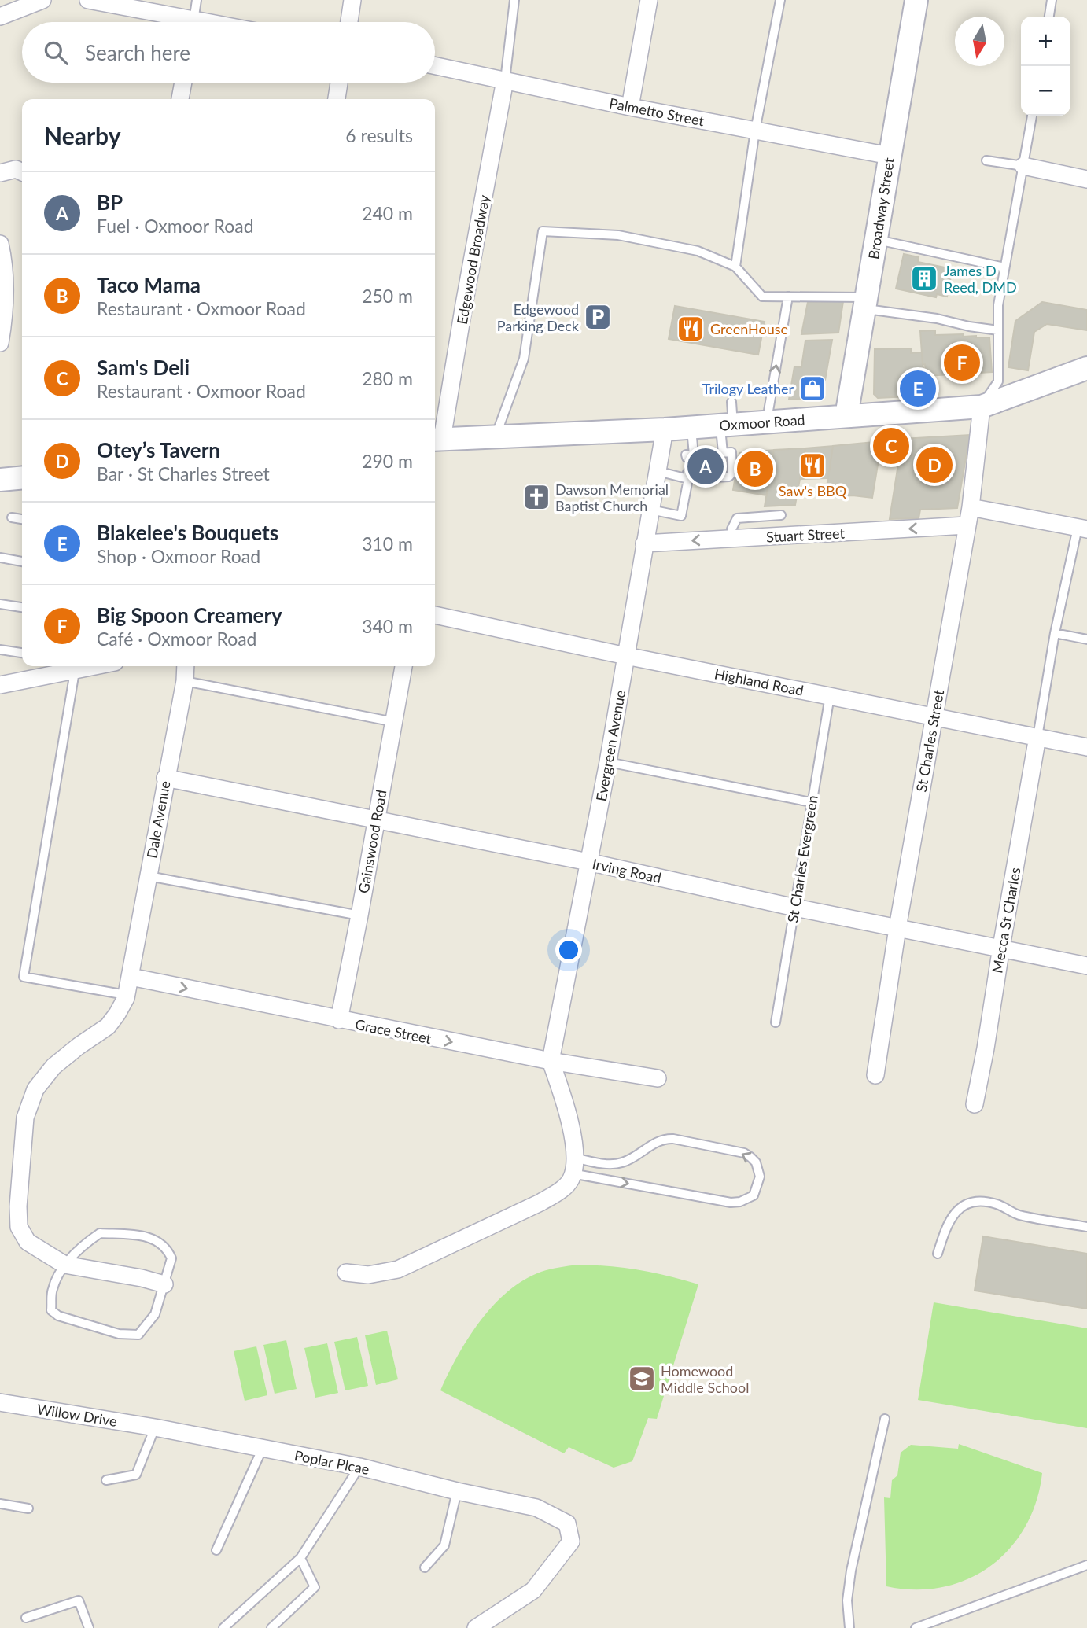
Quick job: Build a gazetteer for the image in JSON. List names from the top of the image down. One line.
{"streets":{"main road":["Broadway Street","Oxmoor Road"],"street":["Palmetto Street","Edgewood Broadway","Stuart Street","Highland Road","St Charles Street","Evergreen Avenue","Dale Avenue","Gainswood Road","Irving Road","Mecca St Charles","Grace Street","Willow Drive","Poplar Plcae"],"lane":["St Charles Evergreen"]},"crossings":[["Palmetto Street","Broadway Street"],["Palmetto Street","Edgewood Broadway"],["Broadway Street","Oxmoor Road"],["Edgewood Broadway","Oxmoor Road"],["Oxmoor Road","St Charles Street"],["Oxmoor Road","Evergreen Avenue"],["Stuart Street","St Charles Street"],["Stuart Street","Evergreen Avenue"],["Highland Road","St Charles Street"],["Highland Road","Evergreen Avenue"],["Highland Road","St Charles Evergreen"],["Highland Road","Mecca St Charles"],["St Charles Street","Irving Road"],["Evergreen Avenue","Irving Road"],["Evergreen Avenue","Grace Street"],["Dale Avenue","Irving Road"],["Dale Avenue","Grace Street"],["Gainswood Road","Irving Road"],["Gainswood Road","Grace Street"],["St Charles Evergreen","Irving Road"],["Irving Road","Mecca St Charles"],["Willow Drive","Poplar Plcae"]],"one_way":["Stuart Street","Grace Street"],"places":{"building":["James D Reed, DMD"],"parking":["Edgewood Parking Deck"],"restaurant":["GreenHouse","Saw's BBQ"],"shop":["Trilogy Leather"],"church":["Dawson Memorial Baptist Church"],"school or university":["Homewood Middle School"]},"north":"bottom","page":{"map_buttons":["+","−"],"search":"Search here","heading":["Nearby","6 results"],"list":[{"mark":"A","name":"BP","note":"Fuel · Oxmoor Road","value":"240 m"},{"mark":"B","name":"Taco Mama","note":"Restaurant · Oxmoor Road","value":"250 m"},{"mark":"C","name":"Sam's Deli","note":"Restaurant · Oxmoor Road","value":"280 m"},{"mark":"D","name":"Otey’s Tavern","note":"Bar · St Charles Street","value":"290 m"},{"mark":"E","name":"Blakelee's Bouquets","note":"Shop · Oxmoor Road","value":"310 m"},{"mark":"F","name":"Big Spoon Creamery","note":"Café · Oxmoor Road","value":"340 m"}],"pins":["F","E","C","D","A","B"]}}
